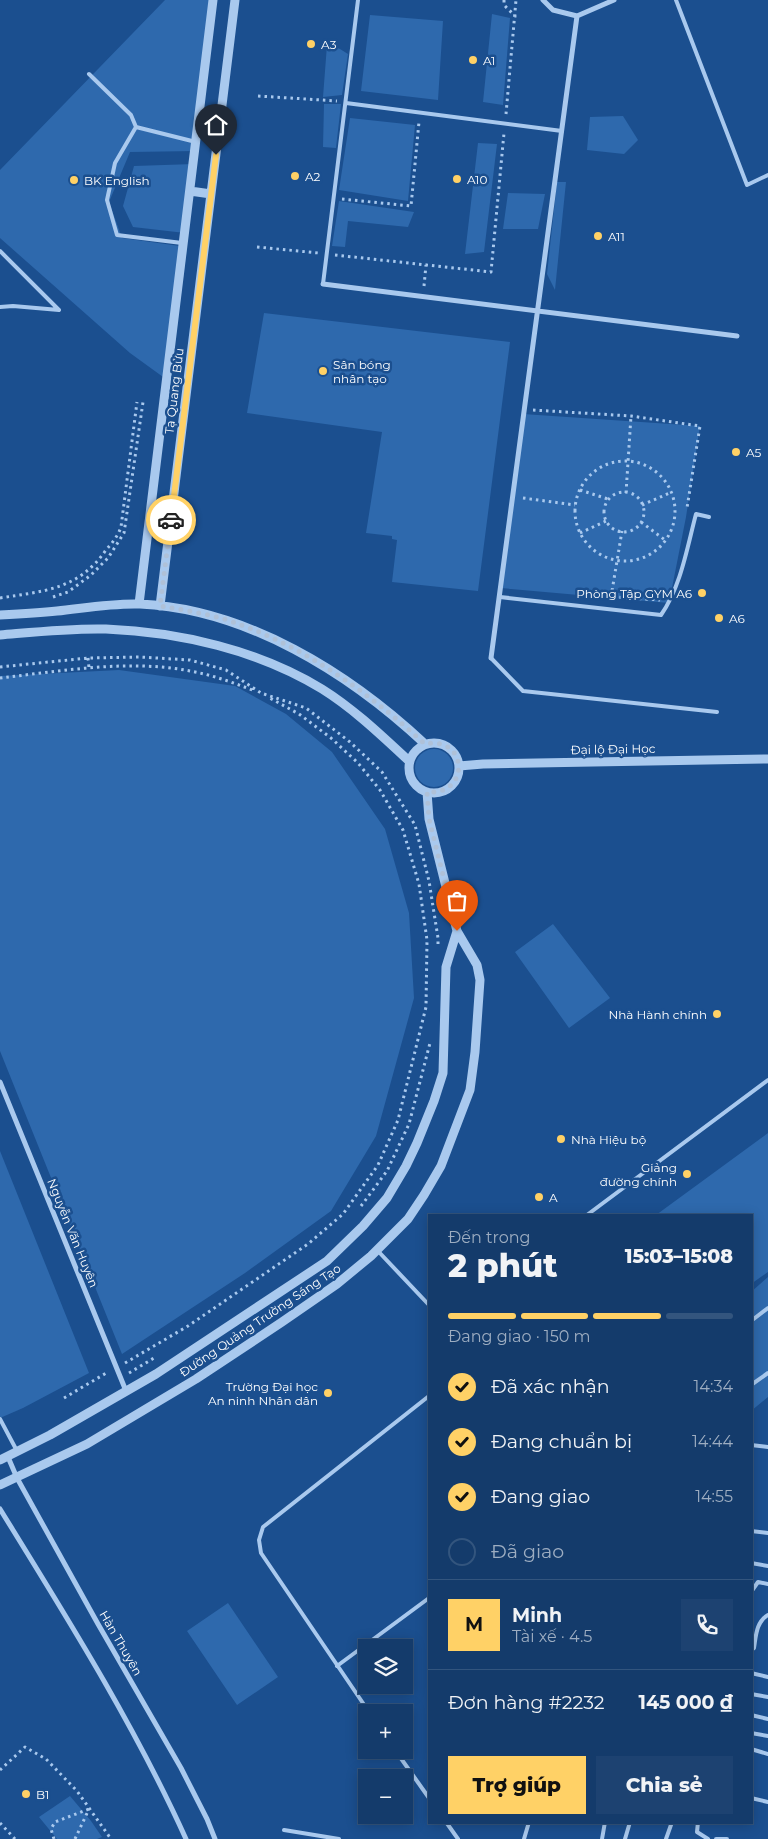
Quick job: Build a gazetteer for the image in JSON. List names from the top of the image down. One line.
{"streets":{"street":["Tạ Quang Bửu","Đại lộ Đại Học","Nguyễn Văn Huyên","Đường Quảng Trường Sáng Tạo","Hàn Thuyên"]},"crossings":[["Đại lộ Đại Học","Đường Quảng Trường Sáng Tạo"],["Nguyễn Văn Huyên","Đường Quảng Trường Sáng Tạo"],["Đường Quảng Trường Sáng Tạo","Hàn Thuyên"]],"places":["A3","A1","A2","A10","BK English","A11","Sân bóng nhân tạo","A5","Phòng Tập GYM A6","A6","Nhà Hành chính","Nhà Hiệu bộ","Giảng đường chính","A","Trường Đại học An ninh Nhân dân","B1"],"page":{"heading":["2 phút","Đến trong","15:03–15:08"],"panel":["Minh","Tài xế · 4.5","Đơn hàng #2232","145 000 ₫"],"bar":"Đang giao · 150 m","list":[["Đã xác nhận","14:34"],["Đang chuẩn bị","14:44"],["Đang giao","14:55"],"Đã giao"],"round":"M","map_buttons":["+","−"],"buttons":["Trợ giúp","Chia sẻ"]}}
